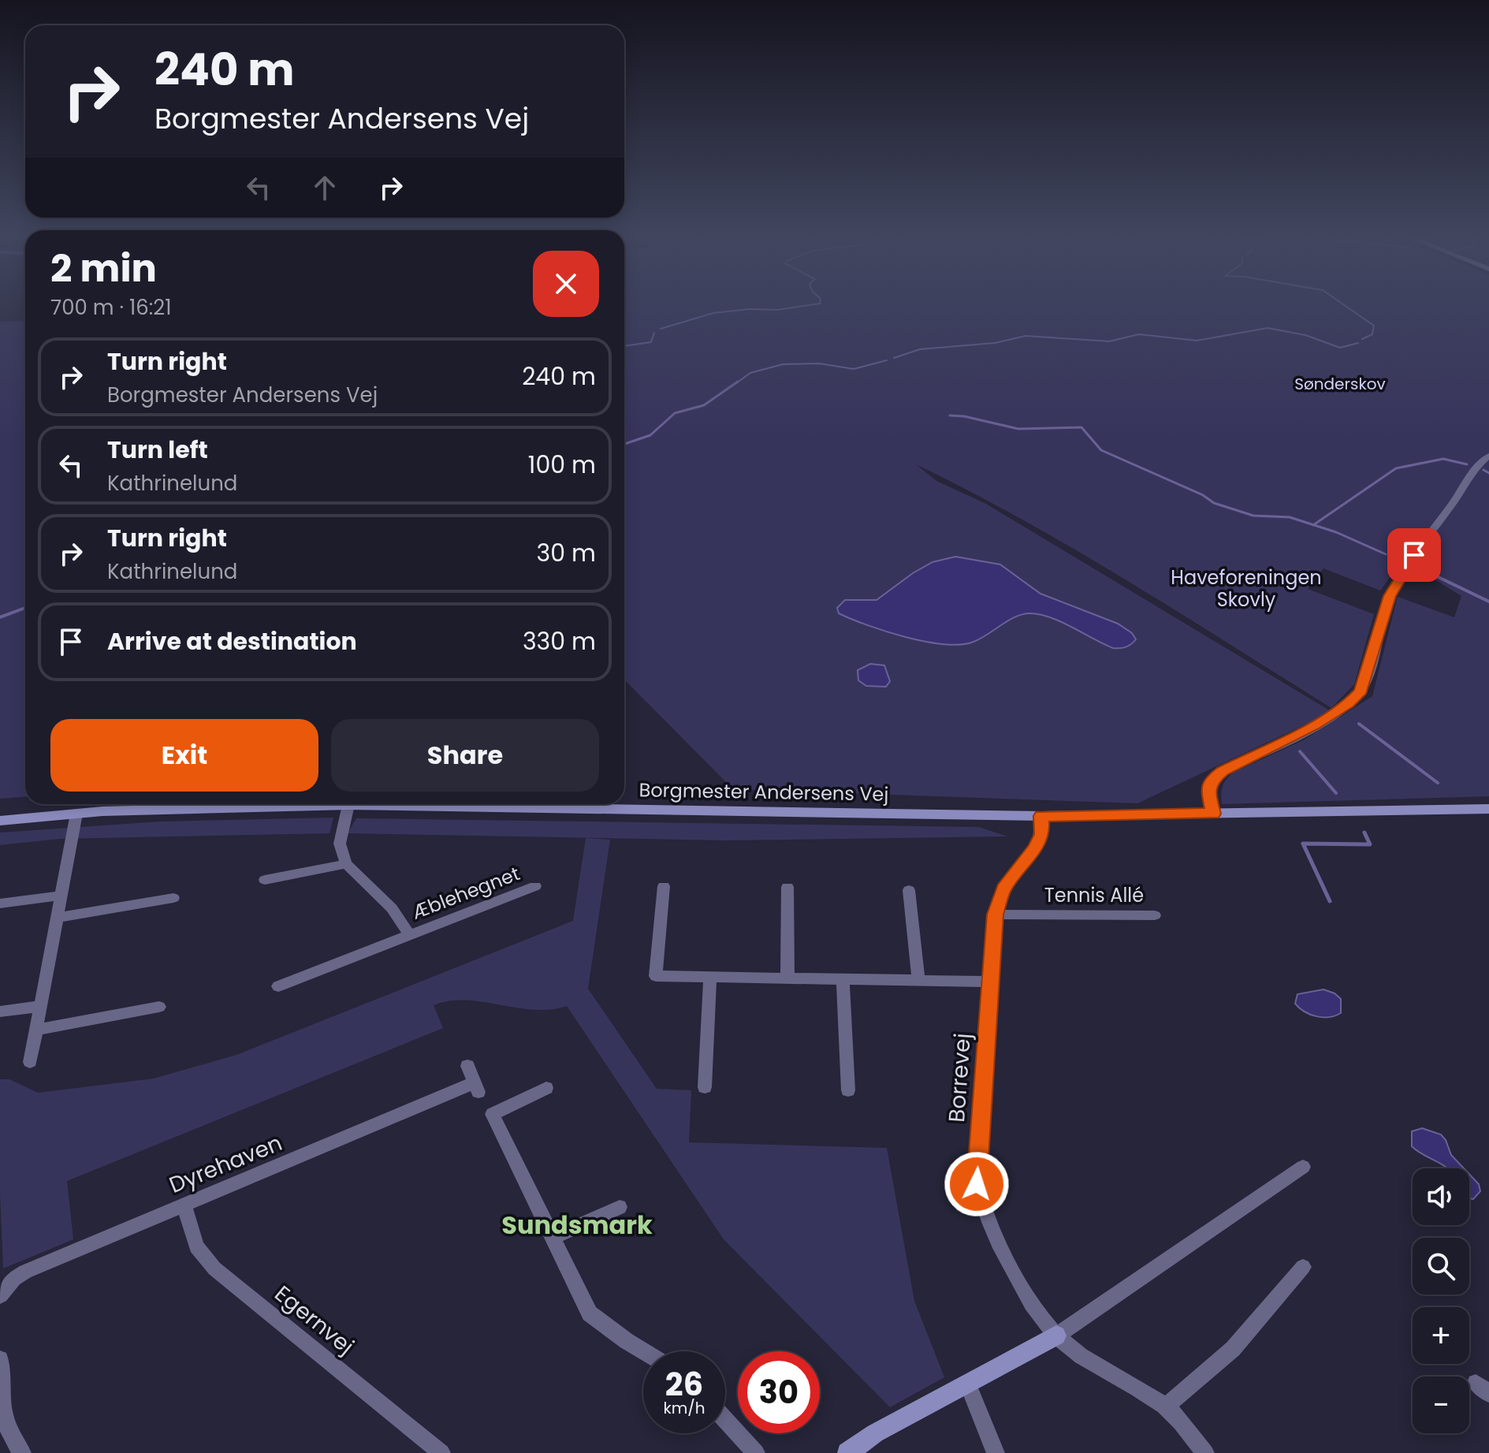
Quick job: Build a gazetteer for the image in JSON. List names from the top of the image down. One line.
{"streets":{"street":["Borgmester Andersens Vej","Æblehegnet","Tennis Allé","Borrevej","Dyrehaven","Egernvej"]},"crossings":[["Borgmester Andersens Vej","Borrevej"],["Tennis Allé","Borrevej"],["Dyrehaven","Egernvej"]],"districts":["Sundsmark"],"parks":["Sønderskov","Haveforeningen Skovly"],"page":{"turn":["240 m","Borgmester Andersens Vej"],"heading":["2 min","700 m · 16:21"],"list":[{"name":"Turn right","note":"Borgmester Andersens Vej","value":"240 m"},{"name":"Turn left","note":"Kathrinelund","value":"100 m"},{"name":"Turn right","note":"Kathrinelund","value":"30 m"},{"name":"Arrive at destination","value":"330 m"}],"buttons":["Exit","Share"],"map_buttons":["+","−"],"speed":"26 km/h","limit":"30"}}
